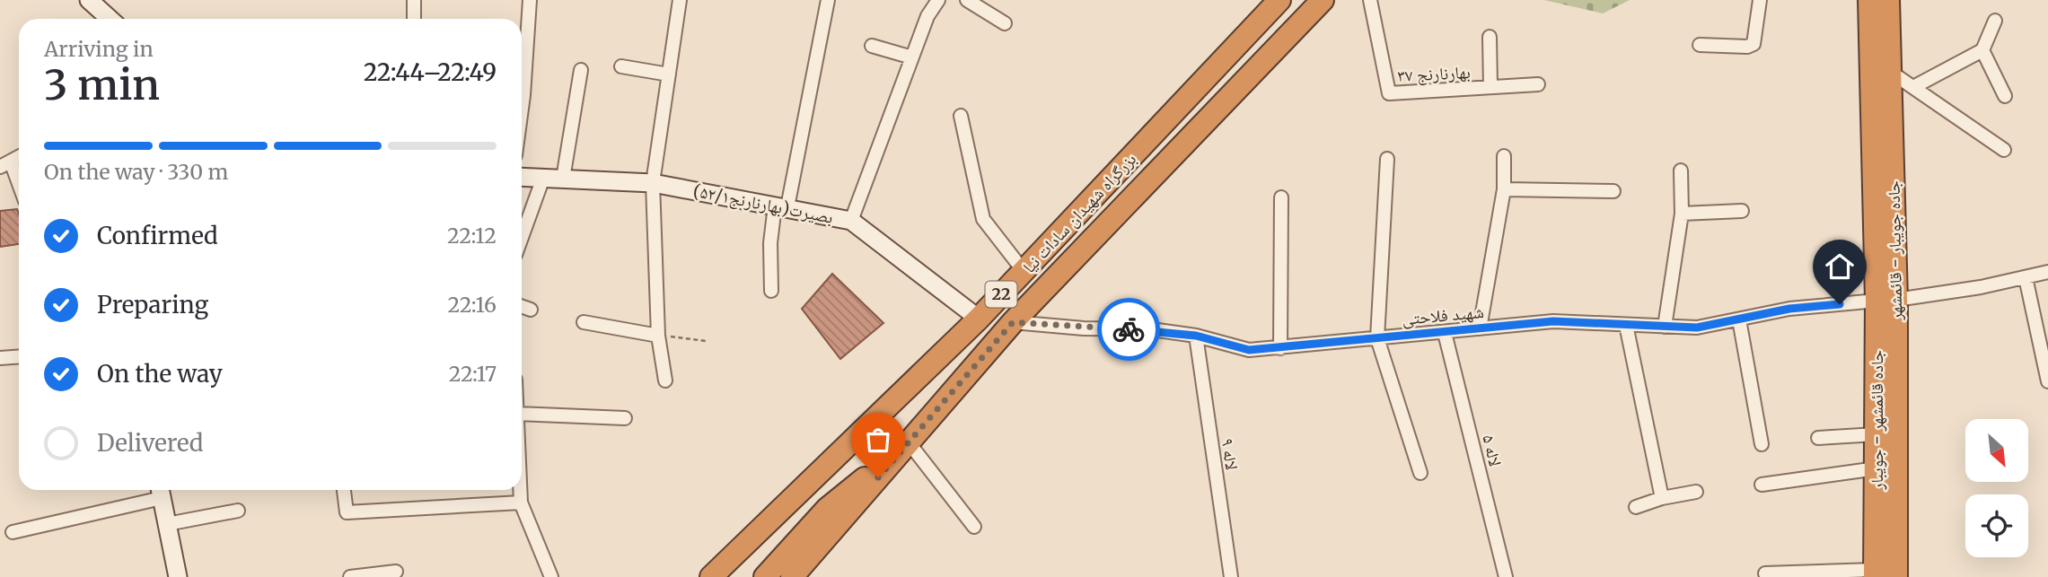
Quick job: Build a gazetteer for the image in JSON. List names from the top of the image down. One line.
{"streets":{"highway":["بزرگراه شهیدان سادات نیا","جاده جویبار - قائمشهر","22","جاده قائمشهر - جویبار"],"street":["بهارنارنج ۳۷","بصیرت(بهارنارنج۵۲/۱)","شهید فلاحتی","لاله ۵","لاله ۹"]},"crossings":[["بصیرت(بهارنارنج۵۲/۱)","بزرگراه شهیدان سادات نیا"],["بزرگراه شهیدان سادات نیا","شهید فلاحتی"],["جاده جویبار - قائمشهر","شهید فلاحتی"],["جاده جویبار - قائمشهر","جاده قائمشهر - جویبار"],["شهید فلاحتی","جاده قائمشهر - جویبار"],["شهید فلاحتی","لاله ۵"],["شهید فلاحتی","لاله ۹"]],"north":"bottom right","page":{"heading":["3 min","Arriving in","22:44–22:49"],"bar":"On the way · 330 m","list":[["Confirmed","22:12"],["Preparing","22:16"],["On the way","22:17"],"Delivered"]}}
